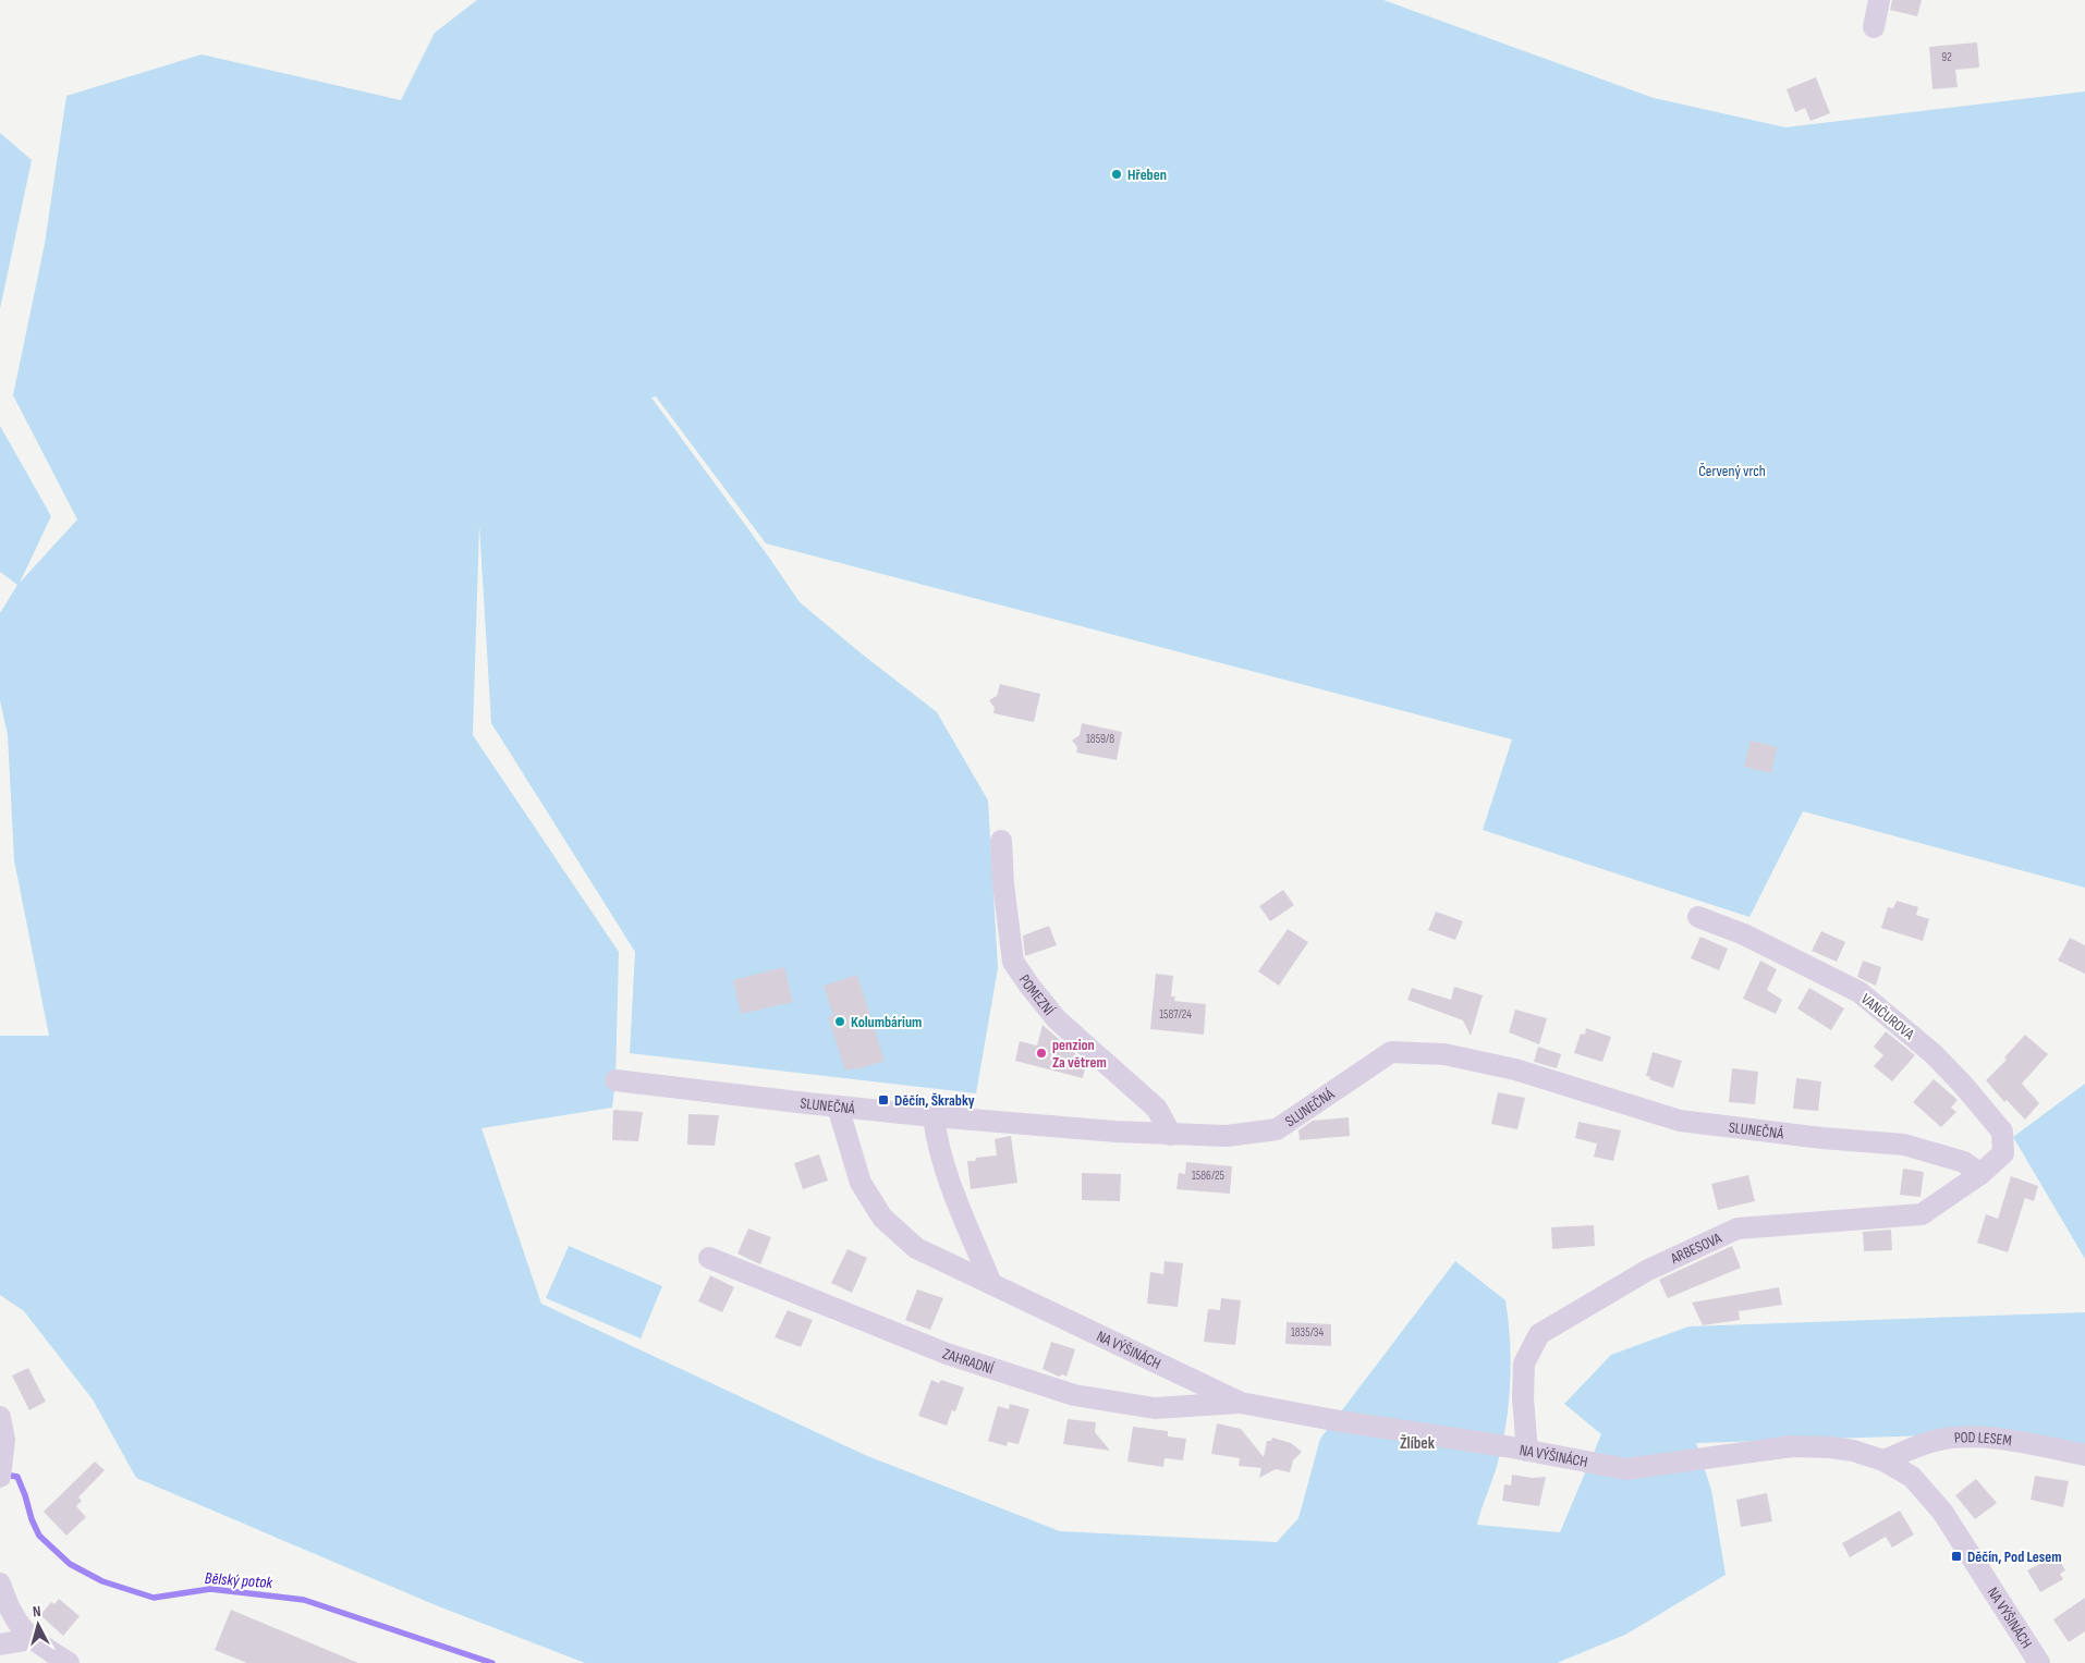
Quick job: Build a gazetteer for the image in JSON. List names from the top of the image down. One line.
{"streets":{"street":["POMEZNÍ","VANČUROVA","SLUNEČNÁ","ARBESOVA","NA VÝŠINÁCH","ZAHRADNÍ","POD LESEM"]},"crossings":[["POMEZNÍ","SLUNEČNÁ"],["VANČUROVA","SLUNEČNÁ"],["VANČUROVA","ARBESOVA"],["SLUNEČNÁ","ARBESOVA"],["SLUNEČNÁ","NA VÝŠINÁCH"],["ARBESOVA","NA VÝŠINÁCH"],["NA VÝŠINÁCH","ZAHRADNÍ"],["NA VÝŠINÁCH","POD LESEM"]],"districts":["Žlíbek"],"water":["Bělský potok"],"parks":["Červený vrch"],"places":{"other":["Hřeben","Kolumbárium","penzion Za větrem"],"transit":["Děčín, Škrabky","Děčín, Pod Lesem"]},"house_numbers":["92","1859/8","1587/24","1586/25","1835/34"],"north":"top"}
